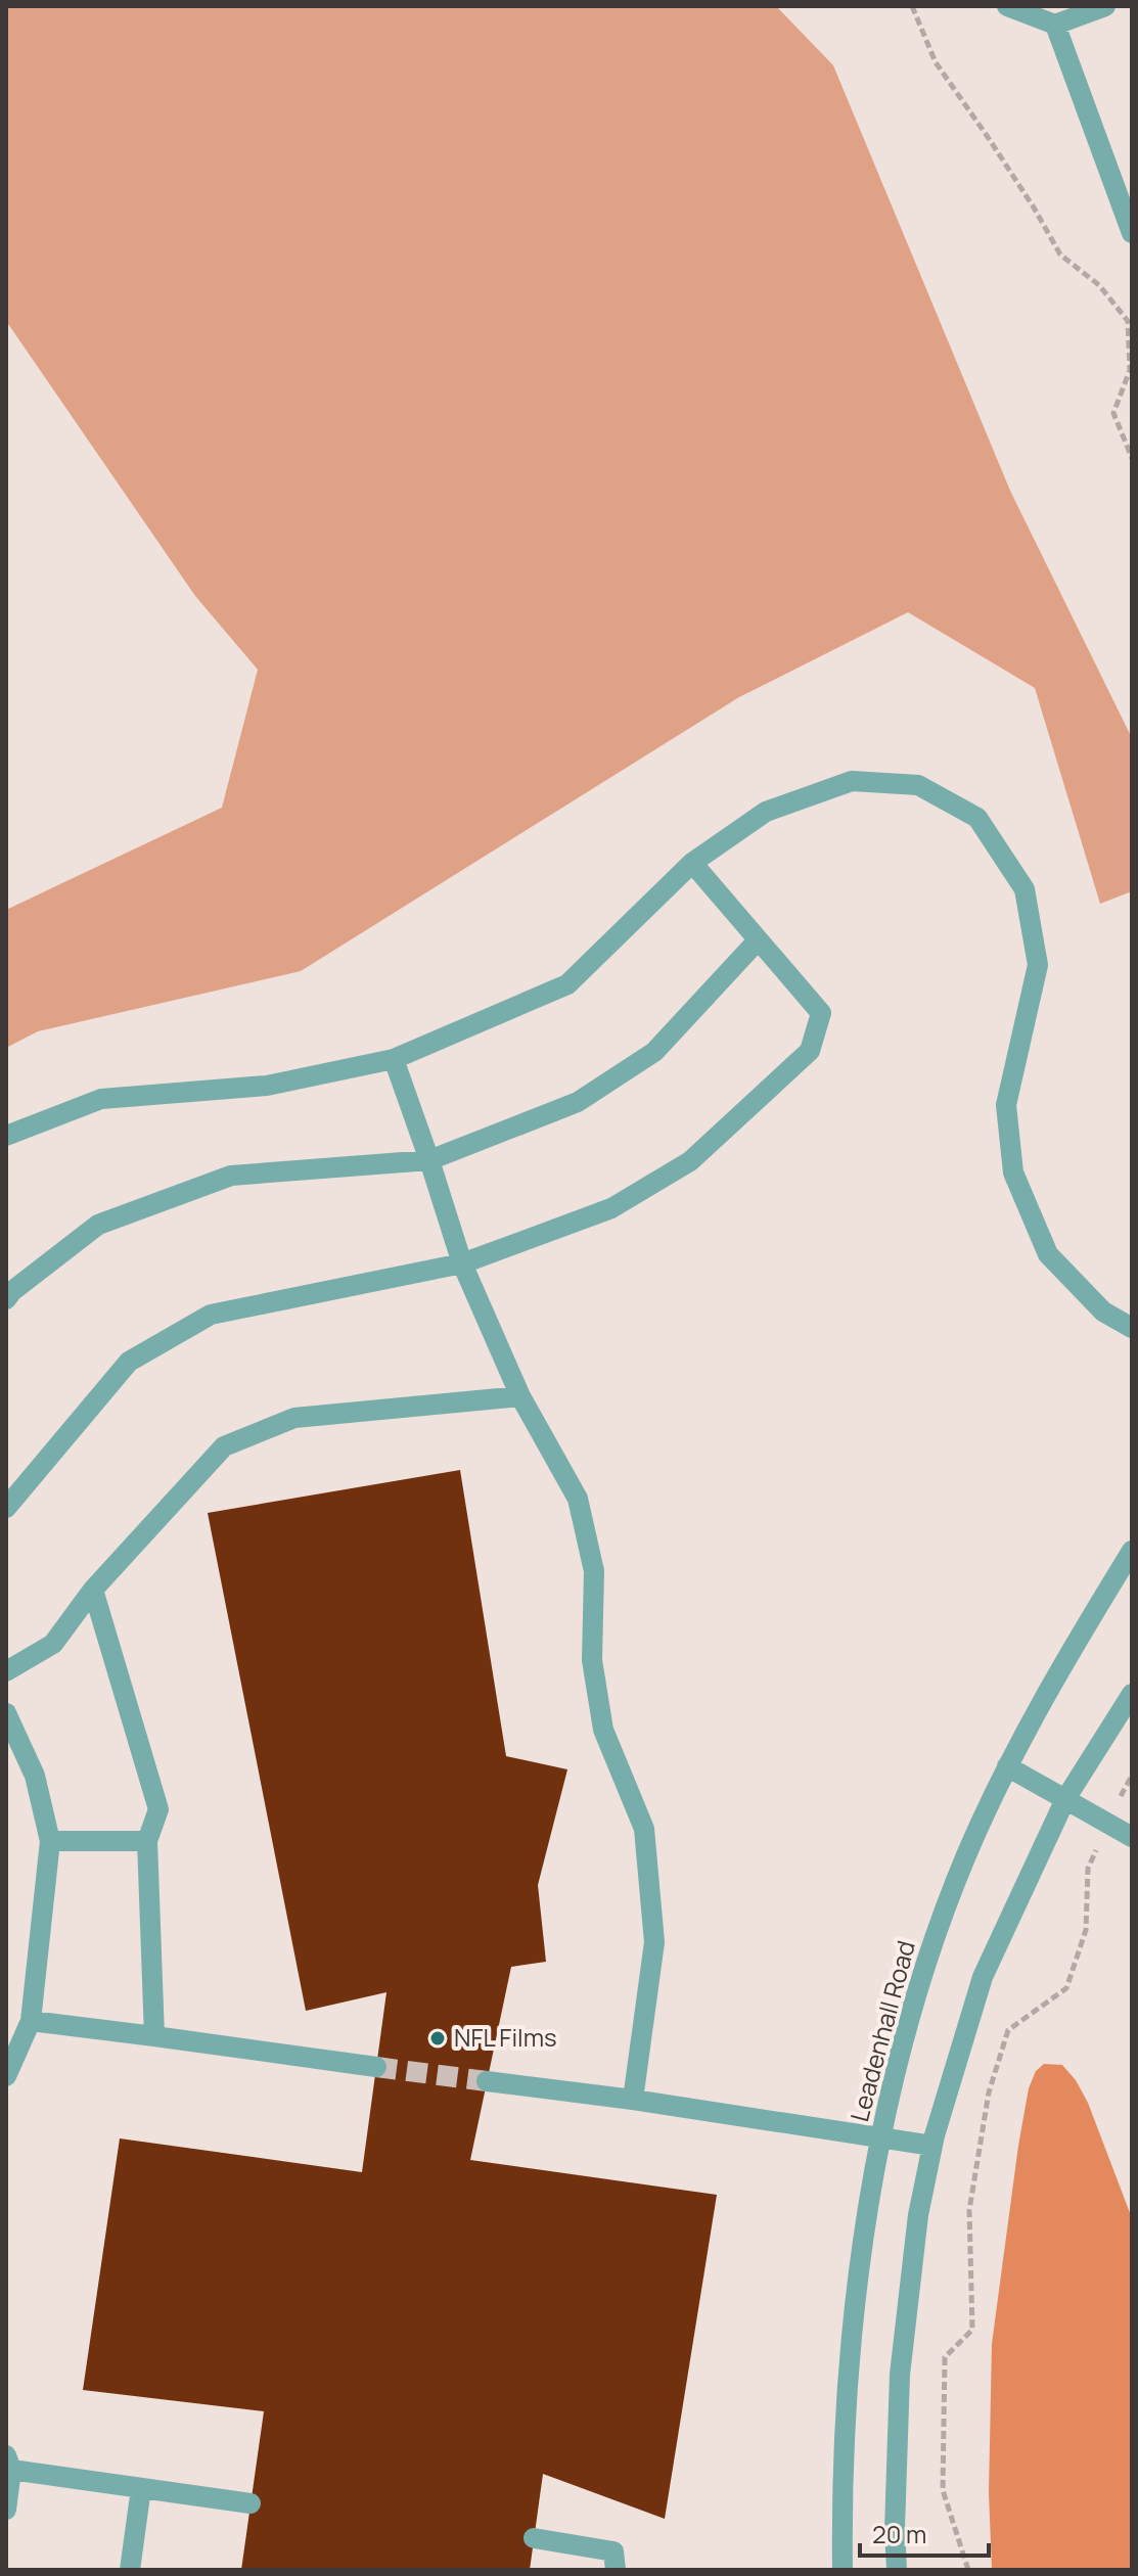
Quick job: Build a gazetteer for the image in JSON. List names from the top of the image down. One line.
{"streets":{"street":["Leadenhall Road"]},"places":["NFL Films"],"scale_bar":"20 m"}
